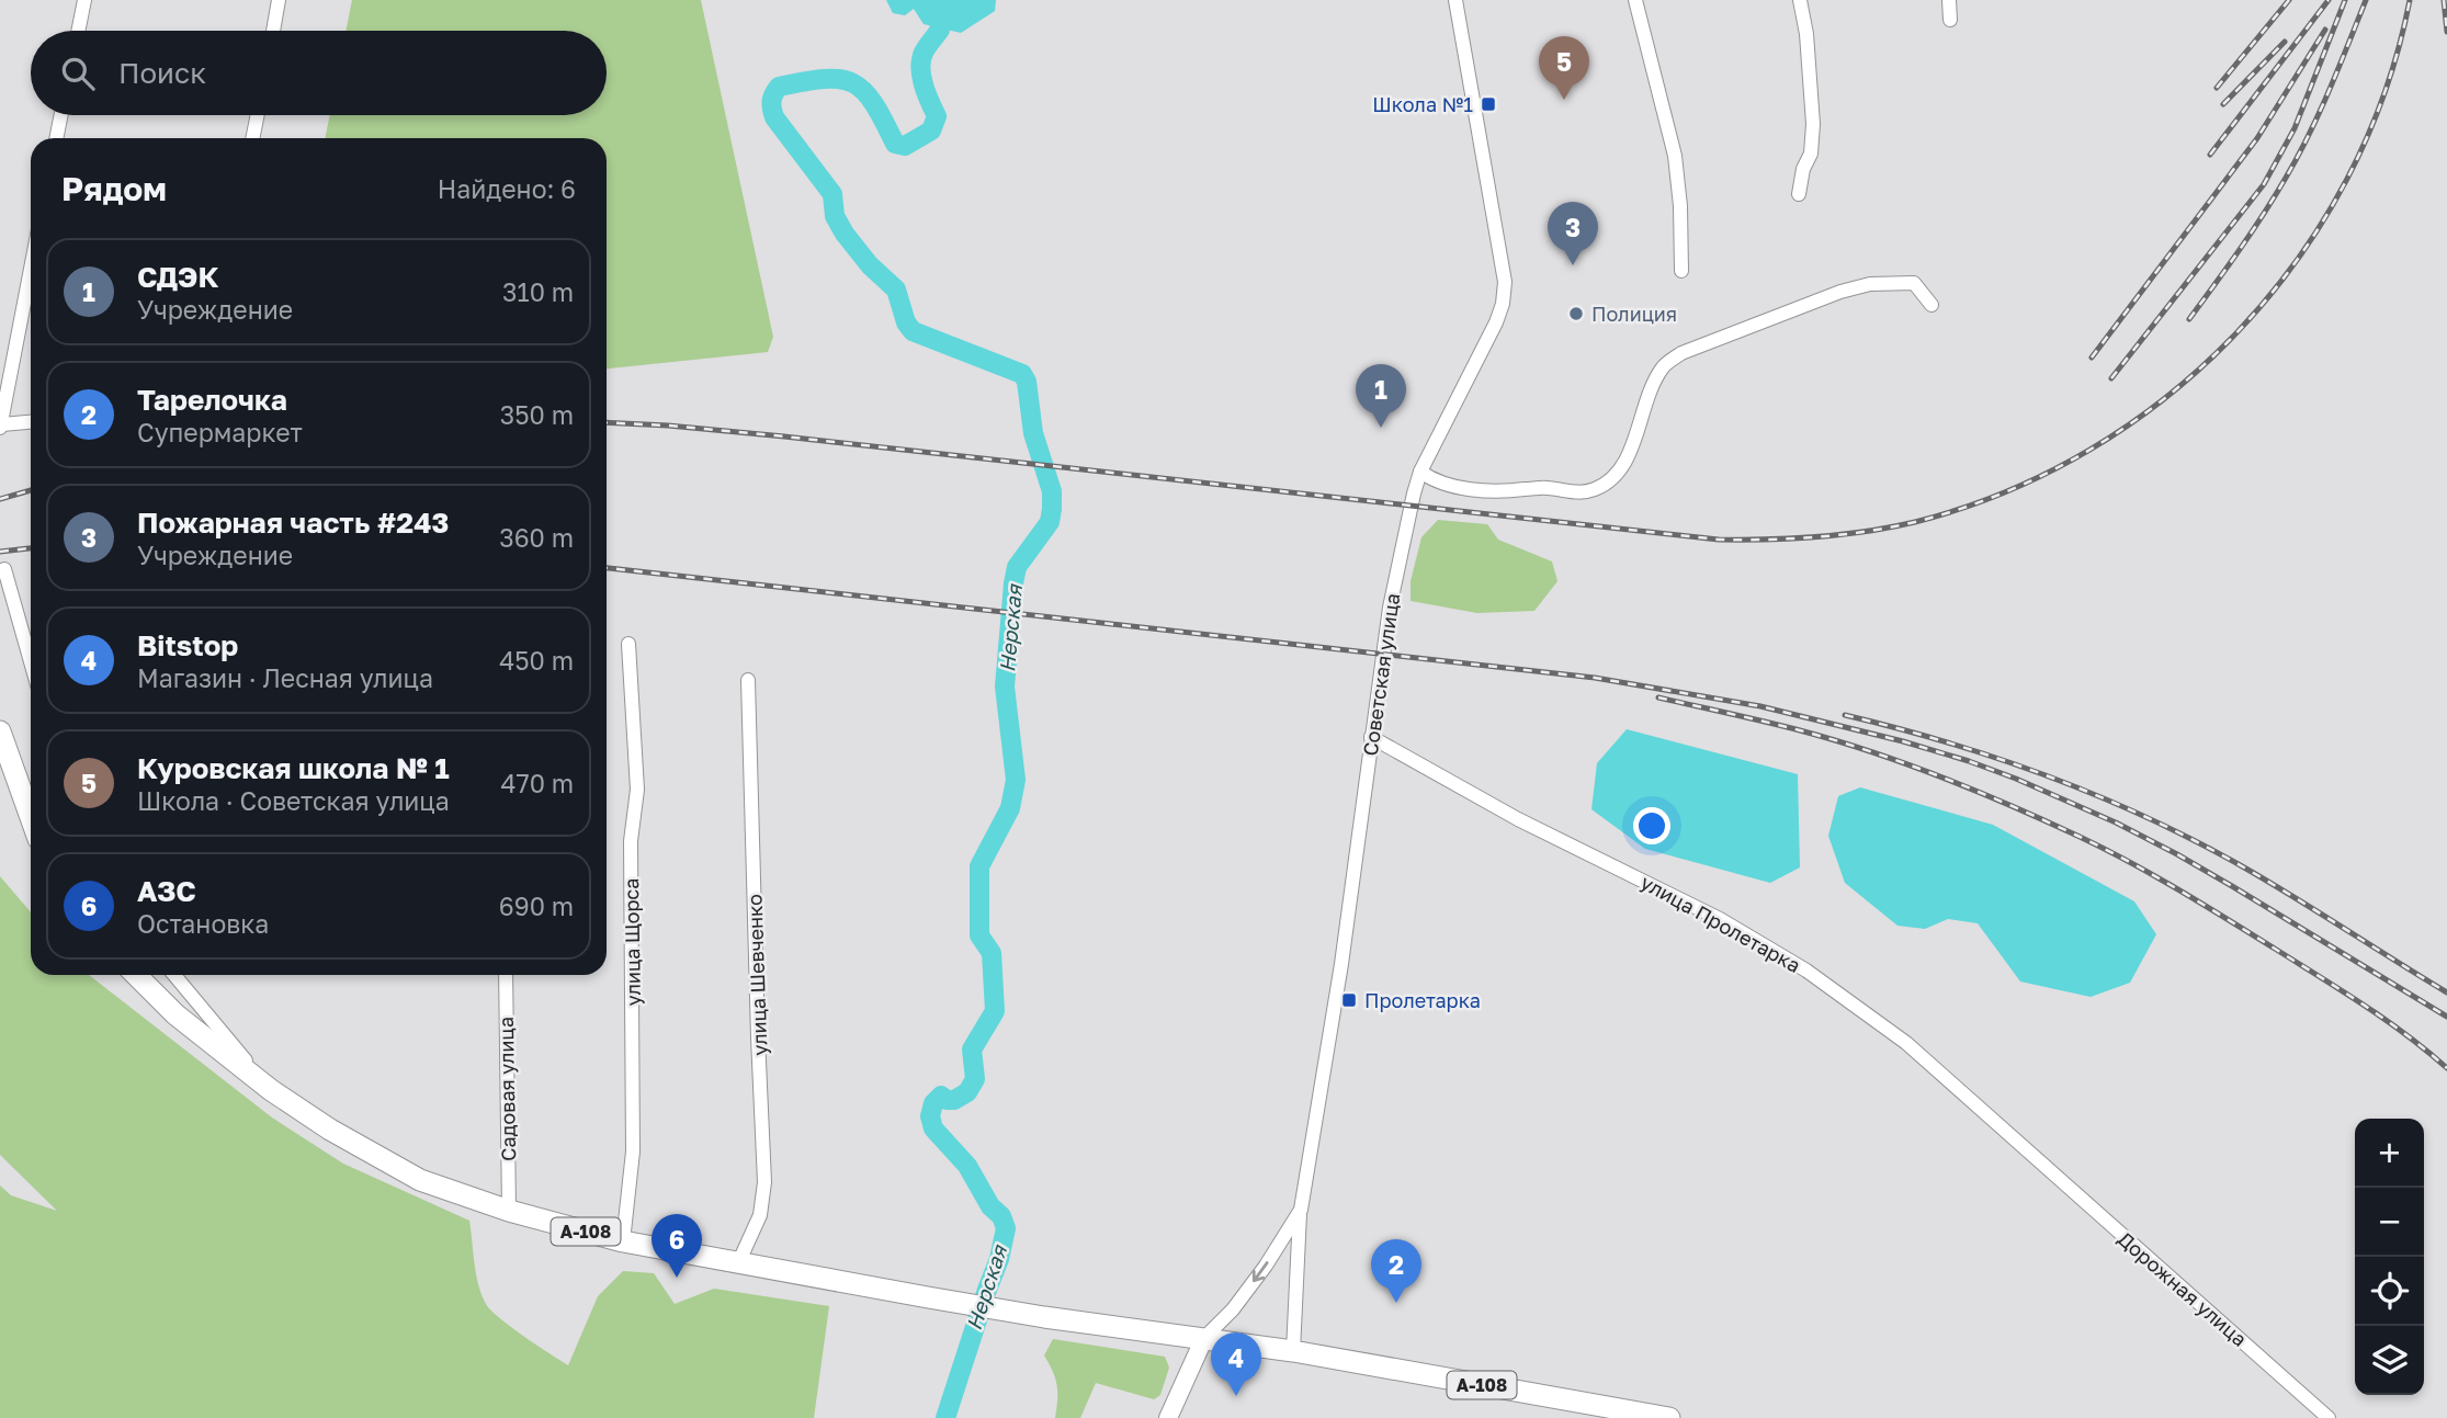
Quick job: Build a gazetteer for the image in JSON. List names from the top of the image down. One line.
{"streets":{"highway":["А-108"],"street":["Советская улица","улица Пролетарка","улица Щорса","улица Шевченко","Садовая улица","Дорожная улица"]},"crossings":[["Советская улица","улица Пролетарка"],["Советская улица","А-108"],["улица Пролетарка","Дорожная улица"],["улица Щорса","А-108"],["улица Шевченко","А-108"],["Садовая улица","А-108"]],"water":["Нерская"],"places":{"transit":["Школа №1","Пролетарка"],"other":["Полиция"]},"page":{"search":"Поиск","pins":["5","3","1","6","2","4"],"heading":["Рядом","Найдено: 6"],"list":[{"mark":"1","name":"СДЭК","note":"Учреждение","value":"310 m"},{"mark":"2","name":"Тарелочка","note":"Супермаркет","value":"350 m"},{"mark":"3","name":"Пожарная часть #243","note":"Учреждение","value":"360 m"},{"mark":"4","name":"Bitstop","note":"Магазин · Лесная улица","value":"450 m"},{"mark":"5","name":"Куровская школа № 1","note":"Школа · Советская улица","value":"470 m"},{"mark":"6","name":"АЗС","note":"Остановка","value":"690 m"}],"map_buttons":["+","−"]}}
